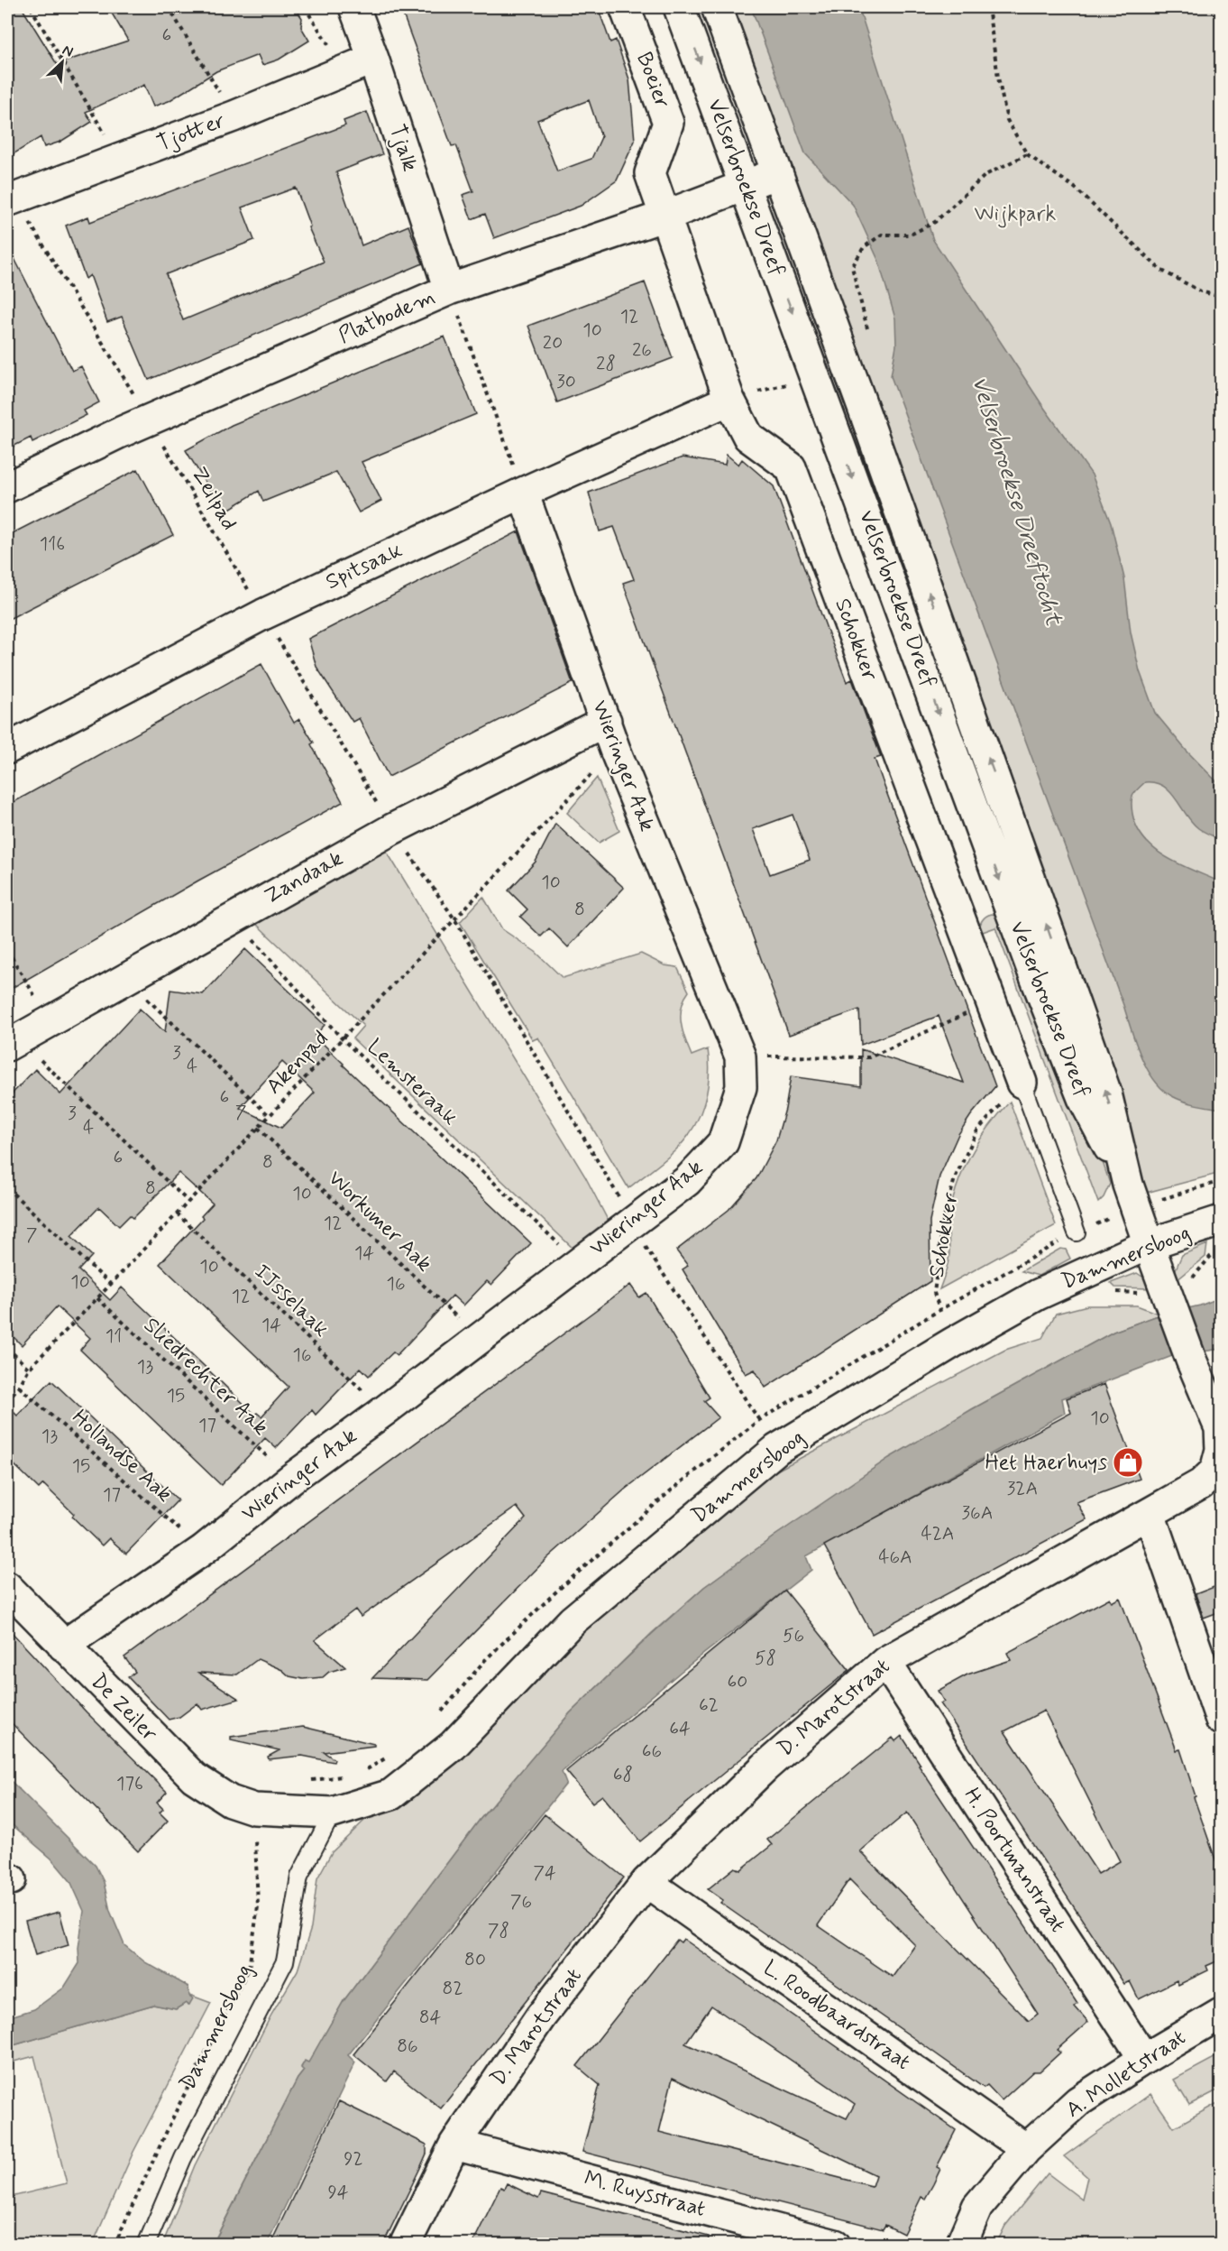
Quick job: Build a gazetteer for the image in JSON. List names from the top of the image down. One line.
{"streets":{"street":["Boeier","Tjotter","Tjalk","Velserbroekse Dreef","Platbodem","Spitsaak","Schokker","Wieringer Aak","Zandaak","Dammersboog","De Zeiler","D. Marotstraat","H. Poortmanstraat","L. Roodbaardstraat","A. Molletstraat","M. Ruysstraat"],"path":["Zeilpad","Akenpad","Lemsteraak","Workumer Aak","IJsselaak","Sliedrechter Aak","Hollandse Aak"]},"crossings":[["Boeier","Platbodem"],["Boeier","Schokker"],["Tjotter","Tjalk"],["Tjotter","Zeilpad"],["Tjalk","Platbodem"],["Velserbroekse Dreef","Platbodem"],["Velserbroekse Dreef","Dammersboog"],["Velserbroekse Dreef","D. Marotstraat"],["Platbodem","Zeilpad"],["Platbodem","Schokker"],["Zeilpad","Spitsaak"],["Zeilpad","Wieringer Aak"],["Zeilpad","Zandaak"],["Zeilpad","Akenpad"],["Zeilpad","Dammersboog"],["Spitsaak","Schokker"],["Spitsaak","Wieringer Aak"],["Schokker","Dammersboog"],["Wieringer Aak","Zandaak"],["Wieringer Aak","Akenpad"],["Wieringer Aak","Lemsteraak"],["Wieringer Aak","Workumer Aak"],["Wieringer Aak","IJsselaak"],["Wieringer Aak","Sliedrechter Aak"],["Wieringer Aak","Hollandse Aak"],["Wieringer Aak","De Zeiler"],["Zandaak","Lemsteraak"],["Akenpad","Lemsteraak"],["Akenpad","Workumer Aak"],["Akenpad","IJsselaak"],["Akenpad","Sliedrechter Aak"],["Akenpad","Hollandse Aak"],["Dammersboog","De Zeiler"],["Dammersboog","D. Marotstraat"],["D. Marotstraat","H. Poortmanstraat"],["D. Marotstraat","L. Roodbaardstraat"],["D. Marotstraat","M. Ruysstraat"],["H. Poortmanstraat","A. Molletstraat"],["L. Roodbaardstraat","A. Molletstraat"]],"water":["Velserbroekse Dreeftocht"],"parks":["Wijkpark"],"places":{"shop":["Het Haerhuys"]},"house_numbers":["6","12","10","20","26","28","30","116","10","8","3","4","6","7","3","4","6","8","8","10","12","7","14","10","10","16","12","14","11","16","13","15","10","17","13","15","32A","17","36A","42A","46A","56","58","60","62","64","66","68","176","74","76","78","80","82","84","86","92","94"],"north":"top right"}
